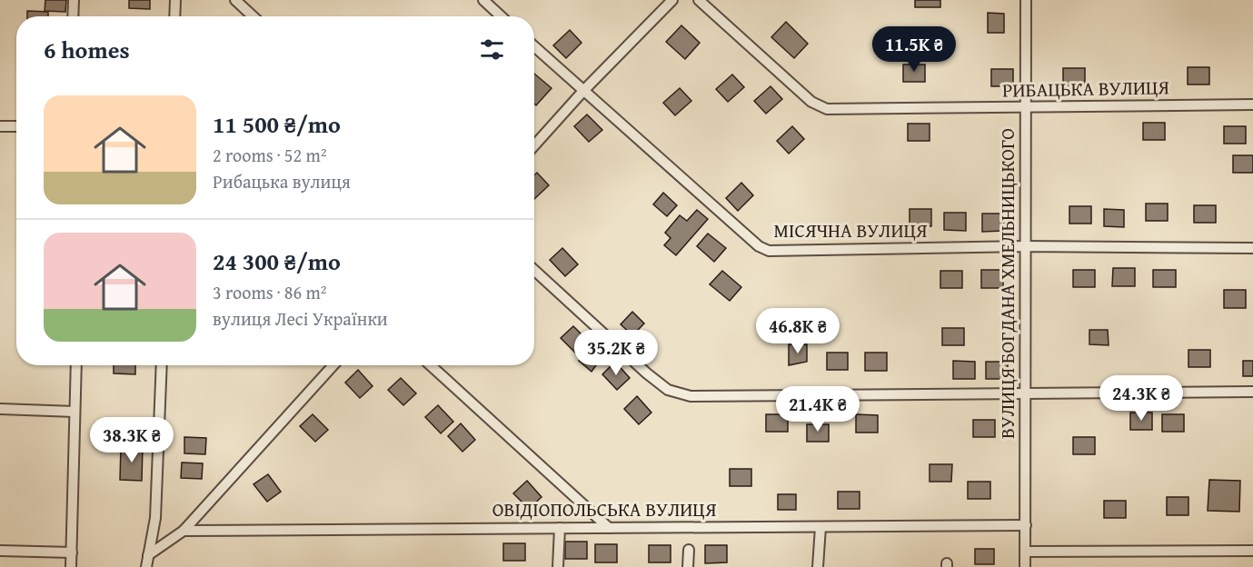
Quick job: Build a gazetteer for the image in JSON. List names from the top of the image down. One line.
{"streets":{"street":["РИБАЦЬКА ВУЛИЦЯ","МІСЯЧНА ВУЛИЦЯ","ВУЛИЦЯ БОГДАНА ХМЕЛЬНИЦЬКОГО","ОВІДІОПОЛЬСЬКА ВУЛИЦЯ"]},"crossings":[["РИБАЦЬКА ВУЛИЦЯ","ВУЛИЦЯ БОГДАНА ХМЕЛЬНИЦЬКОГО"],["МІСЯЧНА ВУЛИЦЯ","ВУЛИЦЯ БОГДАНА ХМЕЛЬНИЦЬКОГО"],["ВУЛИЦЯ БОГДАНА ХМЕЛЬНИЦЬКОГО","ОВІДІОПОЛЬСЬКА ВУЛИЦЯ"]],"page":{"heading":"6 homes","price":["11.5K ₴","46.8K ₴","35.2K ₴","24.3K ₴","21.4K ₴","38.3K ₴"],"list":[{"name":"11 500 ₴/mo","note":"2 rooms · 52 m² · Рибацька вулиця"},{"name":"24 300 ₴/mo","note":"3 rooms · 86 m² · вулиця Лесі Українки"}]}}
